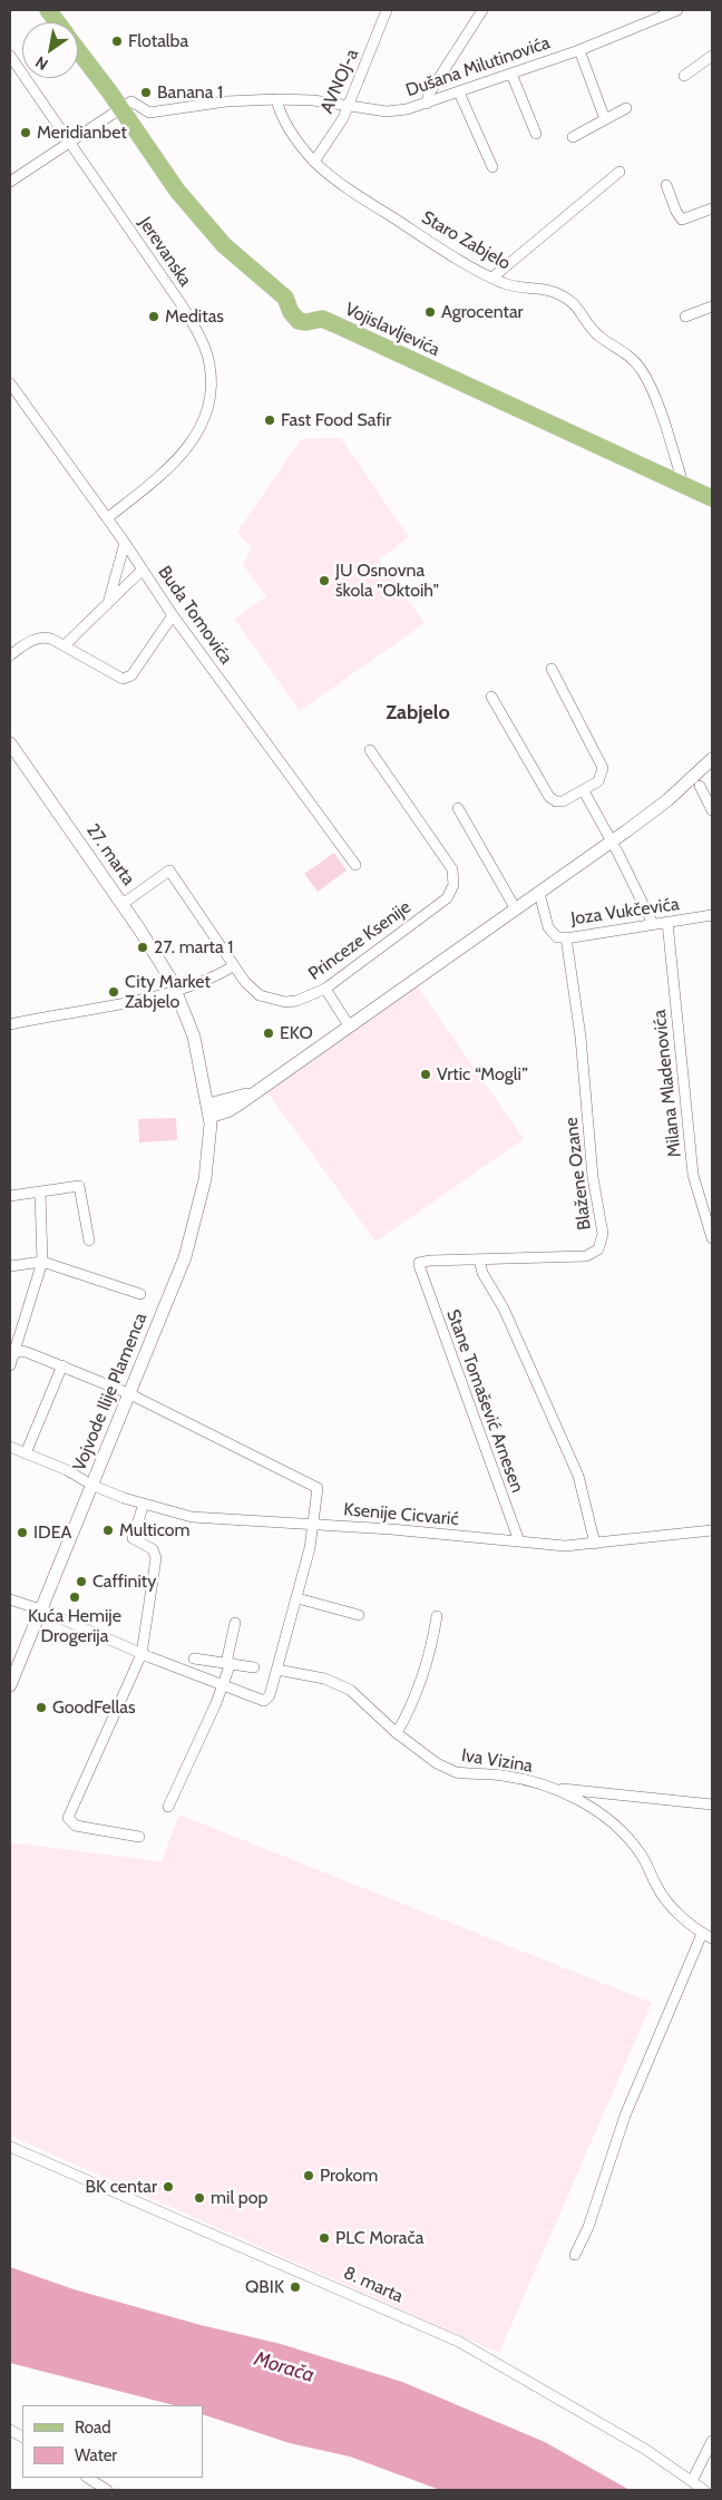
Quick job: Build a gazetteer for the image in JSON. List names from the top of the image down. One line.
{"streets":{"main road":["Vojislavljevića"],"street":["Dušana Milutinovića","AVNOJ-a","Staro Zabjelo","Jerevanska","Buda Tomovića","27. marta","Joza Vukčevića","Princeze Ksenije","Milana Mladenovića","Blažene Ozane","Vojvode Ilije Plamenca","Stane Tomašević Arnesen","Ksenije Cicvarić","Iva Vizina","8. marta"]},"crossings":[["Dušana Milutinovića","AVNOJ-a"],["Dušana Milutinovića","Staro Zabjelo"],["Dušana Milutinovića","Vojislavljevića"],["AVNOJ-a","Staro Zabjelo"],["Staro Zabjelo","Vojislavljevića"],["Jerevanska","Buda Tomovića"],["27. marta","Princeze Ksenije"],["27. marta","Vojvode Ilije Plamenca"],["Joza Vukčevića","Milana Mladenovića"],["Joza Vukčevića","Blažene Ozane"],["Blažene Ozane","Stane Tomašević Arnesen"],["Vojvode Ilije Plamenca","Ksenije Cicvarić"],["Stane Tomašević Arnesen","Ksenije Cicvarić"]],"districts":["Zabjelo"],"water":["Morača"],"places":["Flotalba","Banana 1","Meridianbet","Agrocentar","Meditas","Fast Food Safir","JU Osnovna škola \"Oktoih\"","27. marta 1","City Market Zabjelo","EKO","Vrtic “Mogli”","Multicom","IDEA","Caffinity","Kuća Hemije Drogerija","GoodFellas","Prokom","BK centar","mil pop","PLC Morača","QBIK"],"legend":["Road","Water"],"north":"bottom left"}
